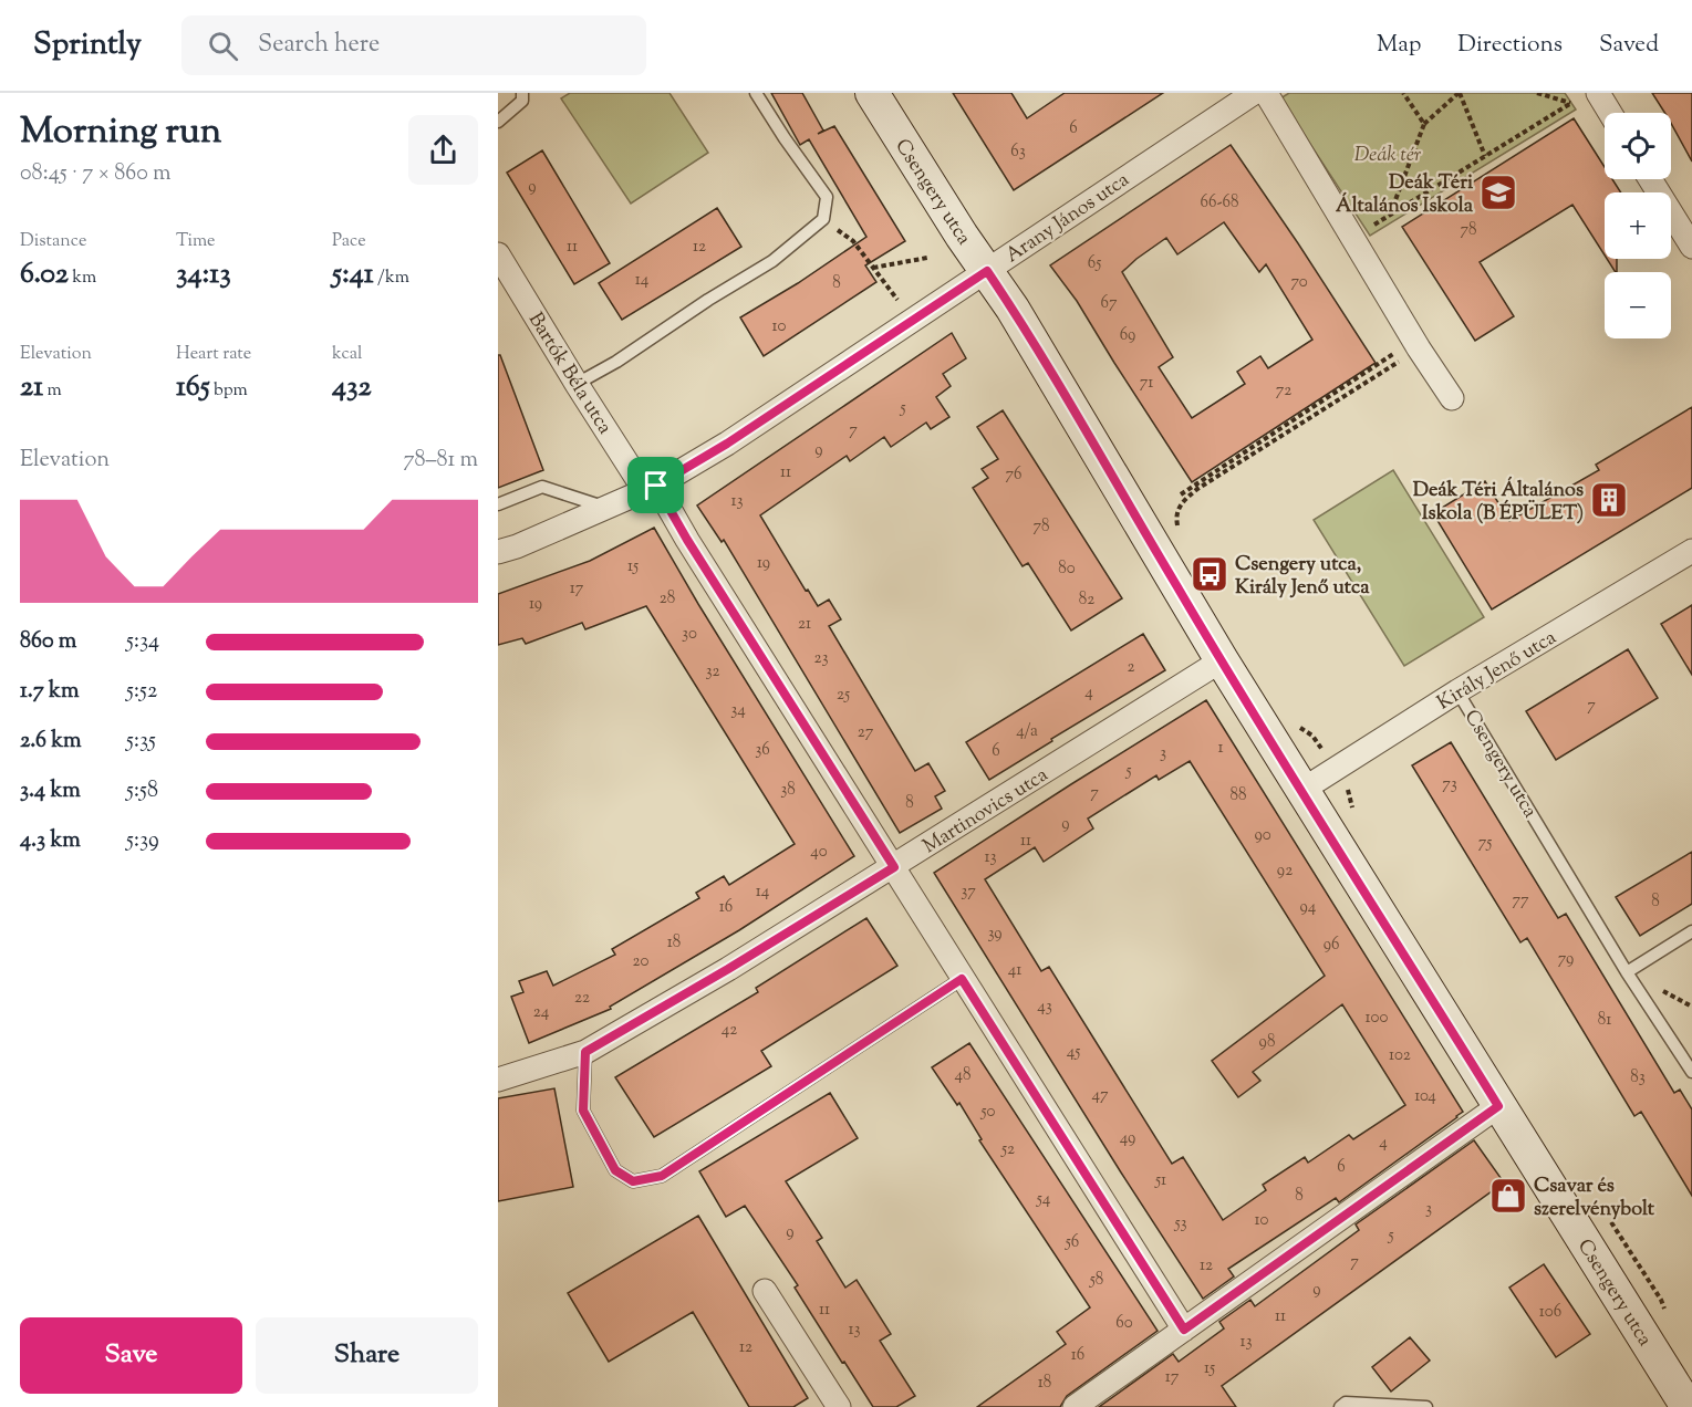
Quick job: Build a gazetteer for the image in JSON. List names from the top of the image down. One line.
{"streets":{"main road":["Csengery utca"],"street":["Arany János utca","Bartók Béla utca","Király Jenő utca","Martinovics utca"]},"crossings":[["Csengery utca","Arany János utca"],["Csengery utca","Király Jenő utca"],["Csengery utca","Martinovics utca"],["Arany János utca","Bartók Béla utca"],["Bartók Béla utca","Martinovics utca"]],"parks":["Deák tér"],"places":{"school or university":["Deák Téri Általános Iskola"],"building":["Deák Téri Általános Iskola (B ÉPÜLET)"],"bus stop":["Csengery utca, Király Jenő utca"],"shop":["Csavar és szerelvénybolt"]},"house_numbers":["6","63","9","66-68","78","11","12","65","14","70","8","67","10","69","71","72","5","7","9","11","76","13","78","19","15","80","17","28","82","19","21","30","23","2","32","4","25","7","34","4/a","27","1","36","6","3","5","73","38","7","88","8","9","90","11","75","40","13","92","14","37","77","8","16","94","39","18","96","79","20","41","22","43","24","100","81","42","98","45","102","48","83","47","104","50","49","4","52","6","51","8","54","3","10","53","9","5","56","7","12","58","9","11","106","11","60","13","13","12","16","15","17","18"],"page":{"header":"Sprintly","search":"Search here","nav":["Map","Directions","Saved"],"heading":["Morning run","08:45 · 7 × 860 m"],"map_buttons":["+","−"],"stats":[["Distance","6.02 km"],["Time","34:13"],["Pace","5:41 /km"],["Elevation","21 m"],["Heart rate","165 bpm"],["kcal","432"]],"chart":["Elevation","78–81 m"],"list":[{"name":"860 m","note":"5:34"},{"name":"1.7 km","note":"5:52"},{"name":"2.6 km","note":"5:35"},{"name":"3.4 km","note":"5:58"},{"name":"4.3 km","note":"5:39"}],"buttons":["Save","Share"]}}
